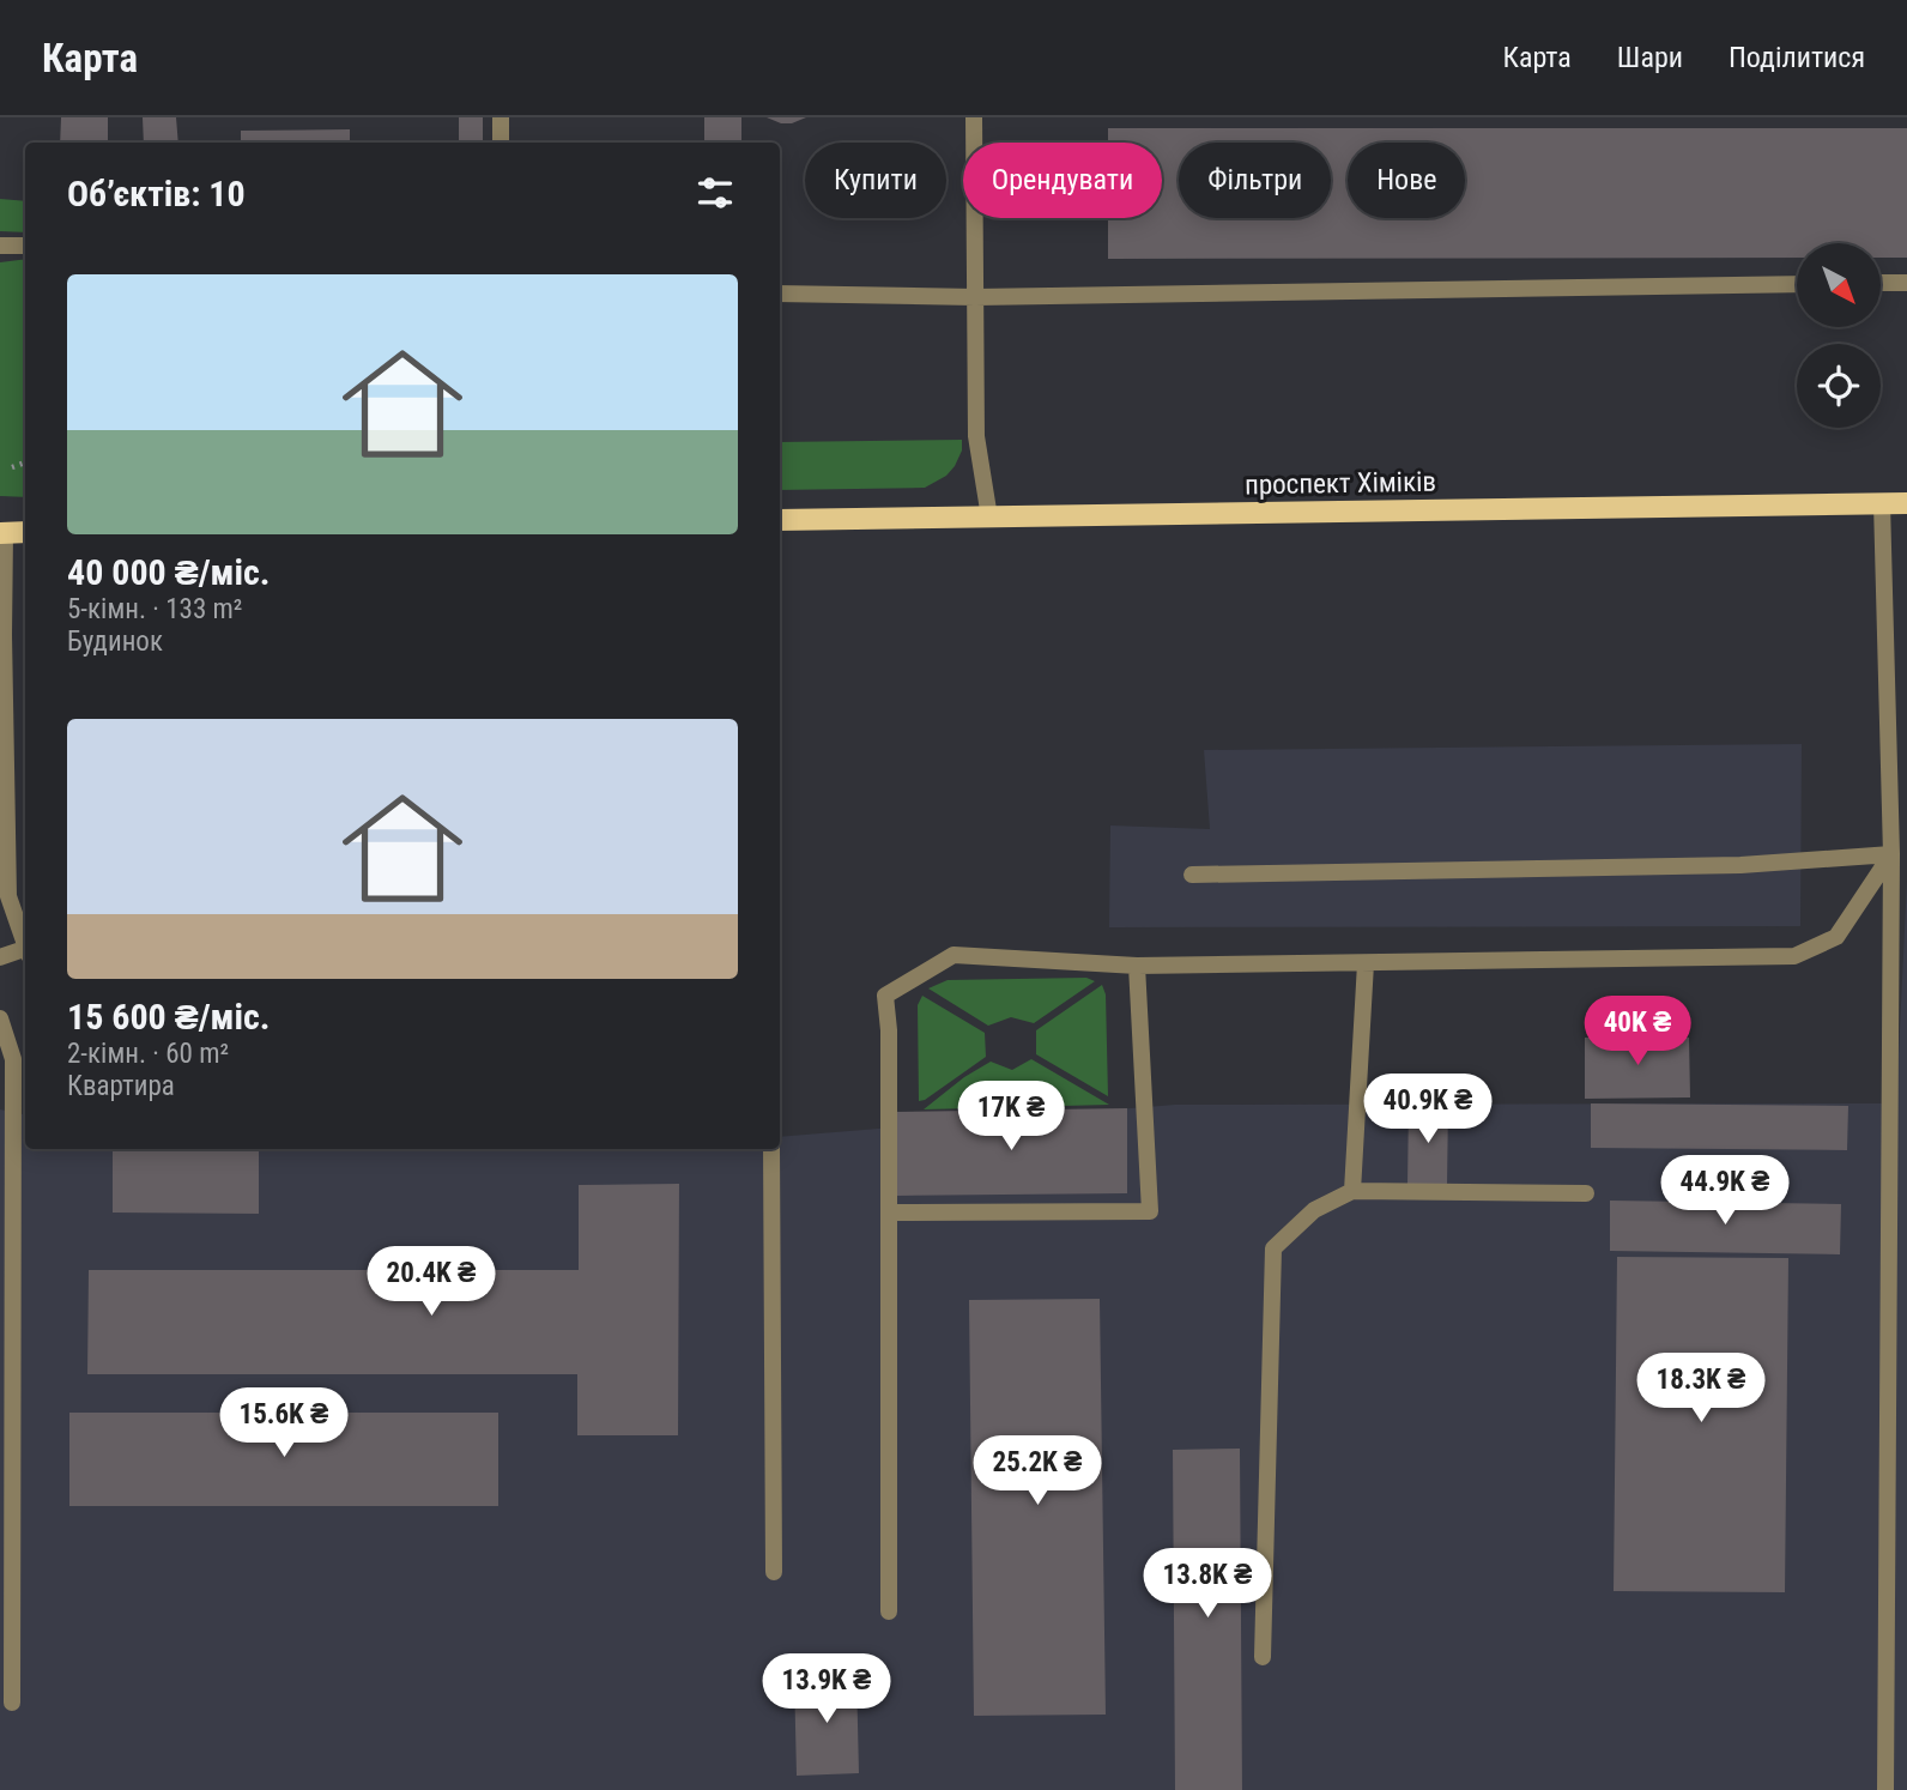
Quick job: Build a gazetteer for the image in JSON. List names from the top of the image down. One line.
{"streets":{"main road":["проспект Хіміків"]},"north":"bottom right","page":{"header":"Карта","nav":["Карта","Шари","Поділитися"],"chip":["Купити","Орендувати","Фільтри","Нове"],"heading":"Об’єктів: 10","list":[{"name":"40 000 ₴/міс.","note":"5-кімн. · 133 m² · Будинок"},{"name":"15 600 ₴/міс.","note":"2-кімн. · 60 m² · Квартира"}],"price":["40K ₴","40.9K ₴","17K ₴","44.9K ₴","20.4K ₴","18.3K ₴","15.6K ₴","25.2K ₴","13.8K ₴","13.9K ₴"]}}
